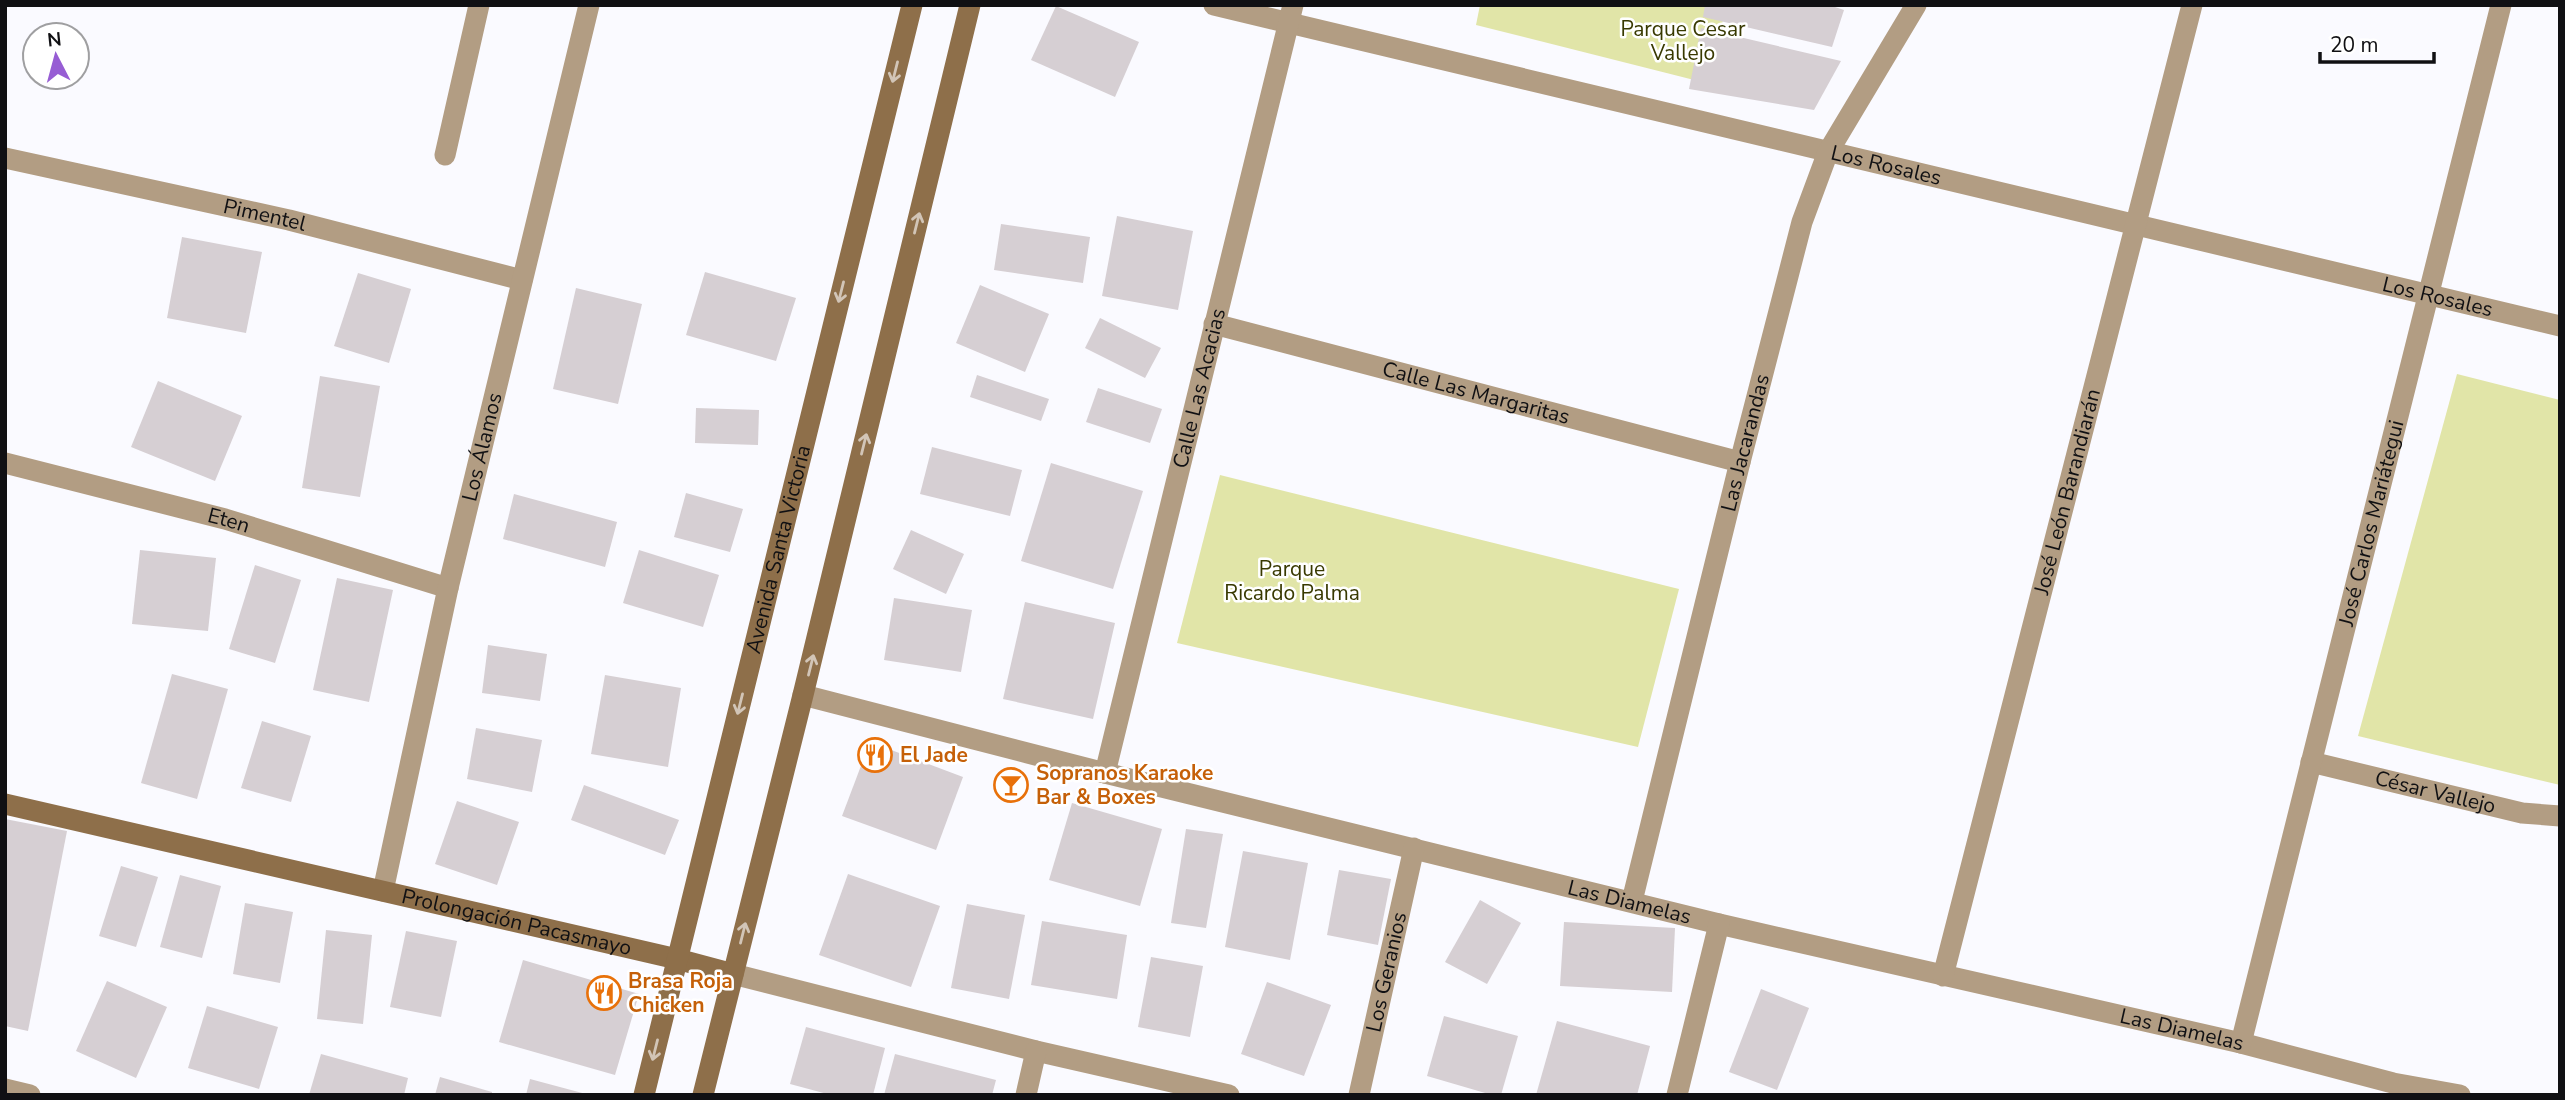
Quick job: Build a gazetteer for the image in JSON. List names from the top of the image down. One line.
{"streets":{"main road":["Avenida Santa Victoria","Prolongación Pacasmayo"],"street":["Los Rosales","Pimentel","Calle Las Acacias","Calle Las Margaritas","Las Jacarandas","Los Álamos","José León Barandiarán","Eten","José Carlos Mariátegui","César Vallejo","Las Diamelas","Los Geranios"]},"crossings":[["Los Rosales","Calle Las Acacias"],["Los Rosales","Las Jacarandas"],["Los Rosales","José León Barandiarán"],["Los Rosales","José Carlos Mariátegui"],["Pimentel","Los Álamos"],["Calle Las Acacias","Calle Las Margaritas"],["Calle Las Acacias","Las Diamelas"],["Calle Las Margaritas","Las Jacarandas"],["Las Jacarandas","Las Diamelas"],["Los Álamos","Eten"],["Los Álamos","Prolongación Pacasmayo"],["José León Barandiarán","Las Diamelas"],["José Carlos Mariátegui","César Vallejo"],["José Carlos Mariátegui","Las Diamelas"],["Avenida Santa Victoria","Prolongación Pacasmayo"],["Las Diamelas","Los Geranios"]],"parks":["Parque Cesar Vallejo","Parque Ricardo Palma"],"places":{"restaurant":["El Jade","Brasa Roja Chicken"],"bar":["Sopranos Karaoke Bar & Boxes"]},"scale_bar":"20 m","north":"top"}
